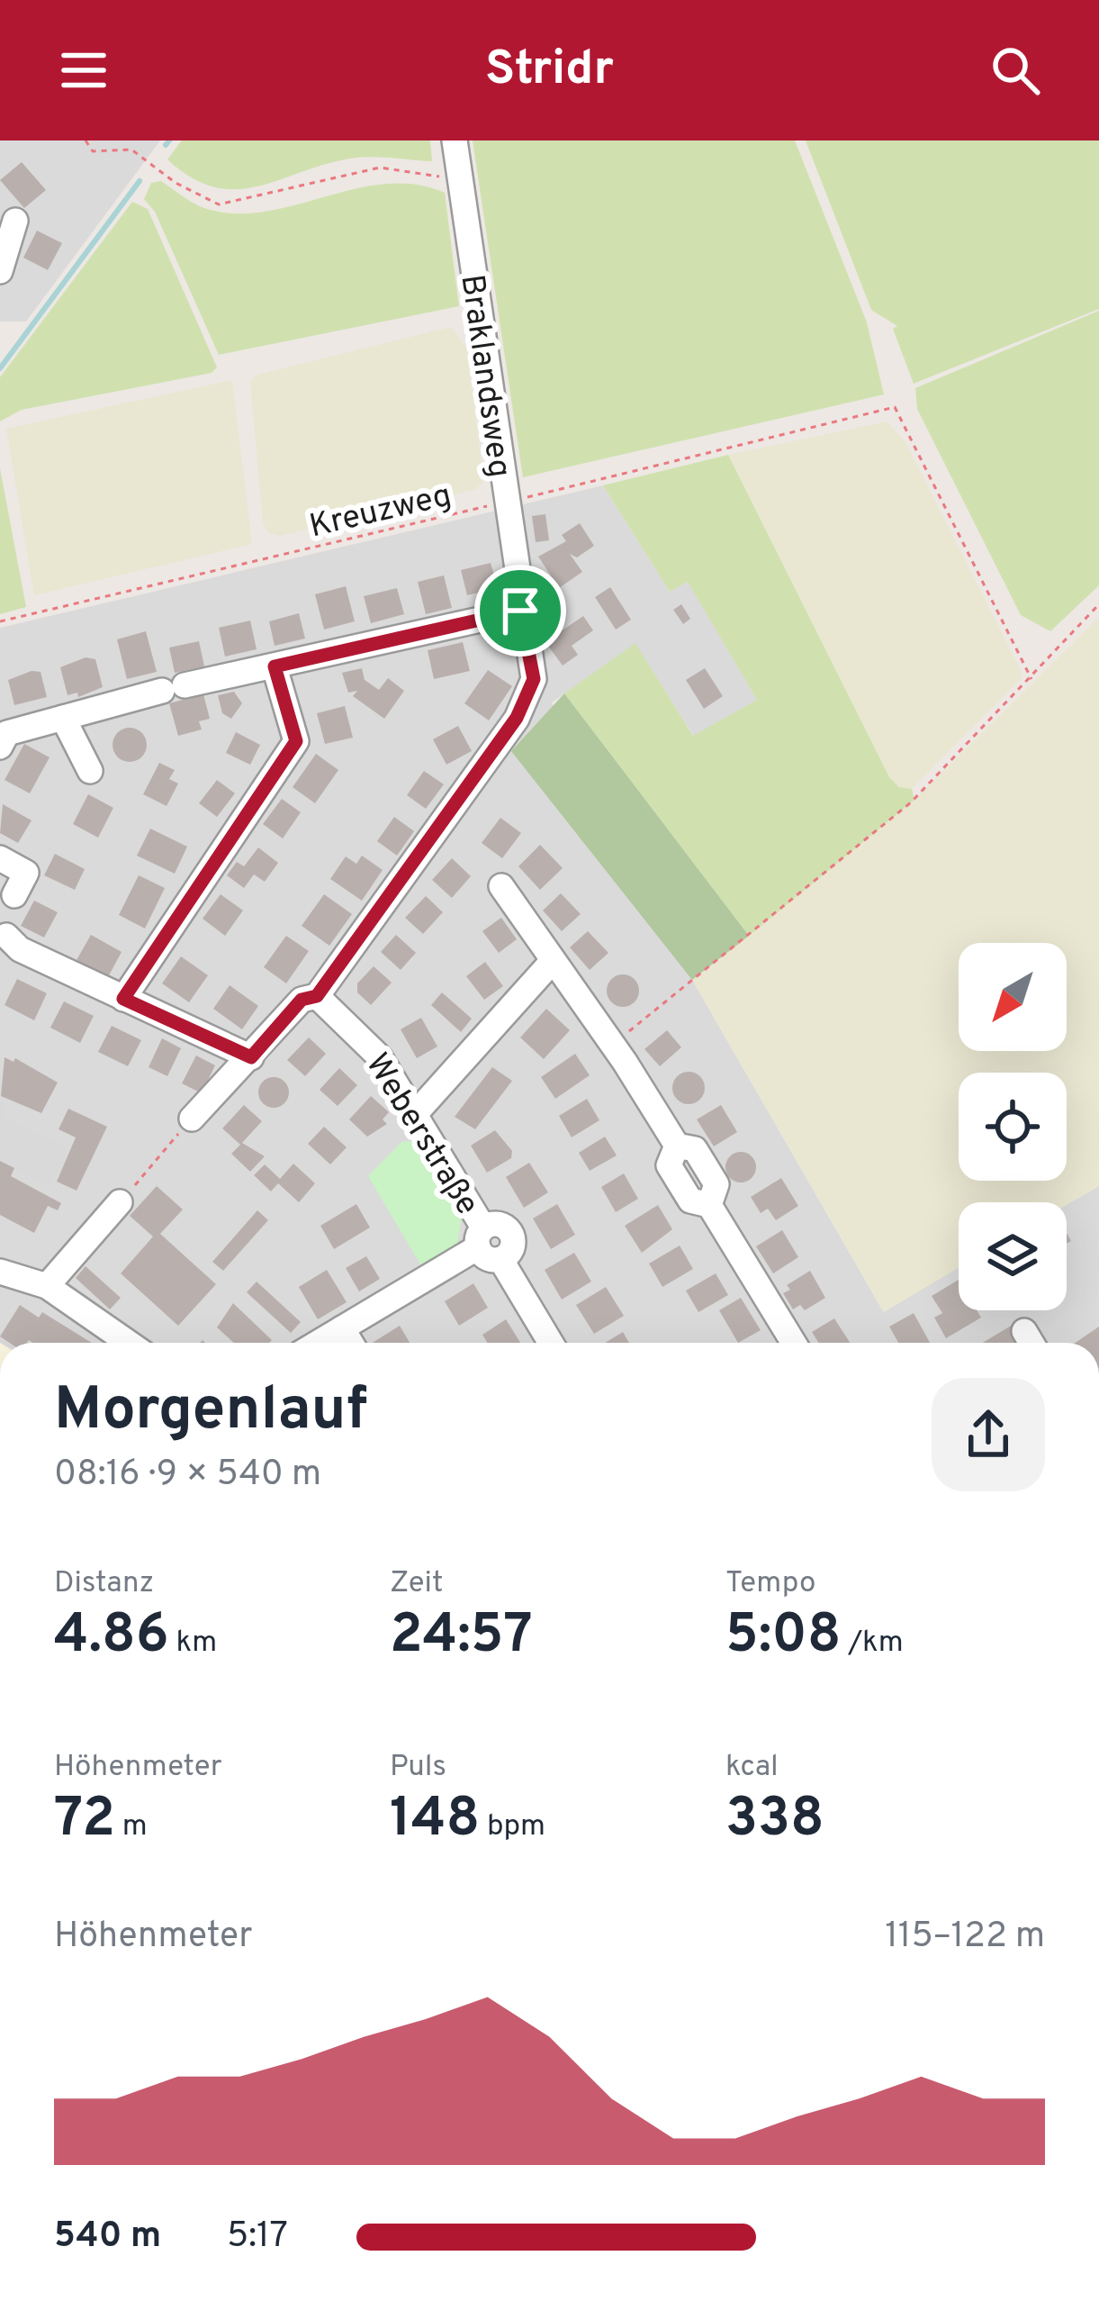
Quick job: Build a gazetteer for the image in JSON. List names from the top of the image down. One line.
{"streets":{"street":["Braklandsweg","Weberstraße"],"path":["Kreuzweg"]},"crossings":[["Braklandsweg","Kreuzweg"],["Braklandsweg","Weberstraße"]],"north":"bottom left","page":{"header":"Stridr","heading":["Morgenlauf","08:16 · 9 × 540 m"],"stats":[["Distanz","4.86 km"],["Zeit","24:57"],["Tempo","5:08 /km"],["Höhenmeter","72 m"],["Puls","148 bpm"],["kcal","338"]],"chart":["Höhenmeter","115–122 m"],"list":[{"name":"540 m","note":"5:17"}]}}
